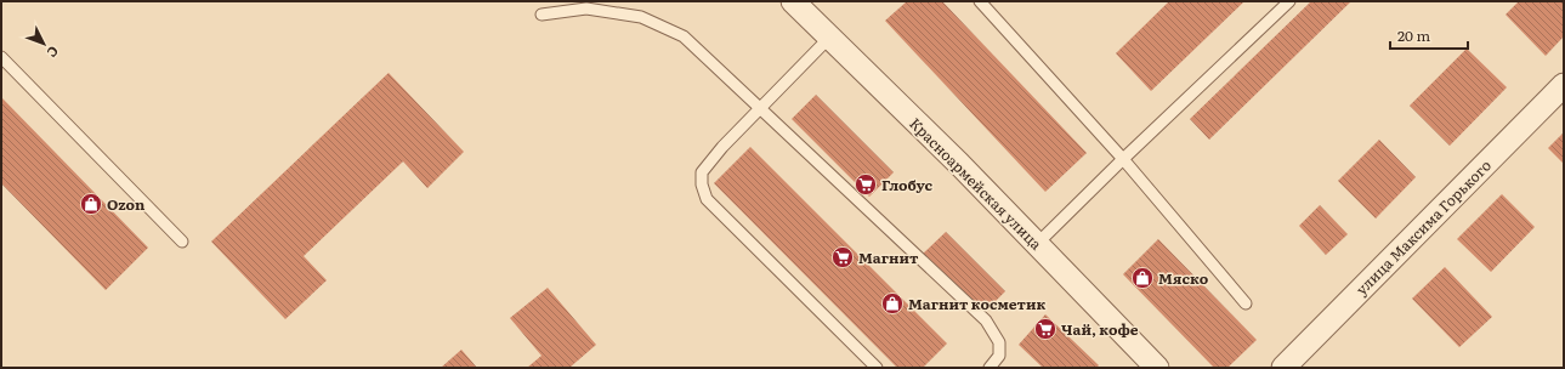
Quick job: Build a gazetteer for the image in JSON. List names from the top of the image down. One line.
{"streets":{"street":["Красноармейская улица","улица Максима Горького"]},"places":{"supermarket":["Глобус","Магнит","Чай, кофе"],"shop":["Ozon","Мяско","Магнит косметик"]},"scale_bar":"20 m","north":"bottom right"}
